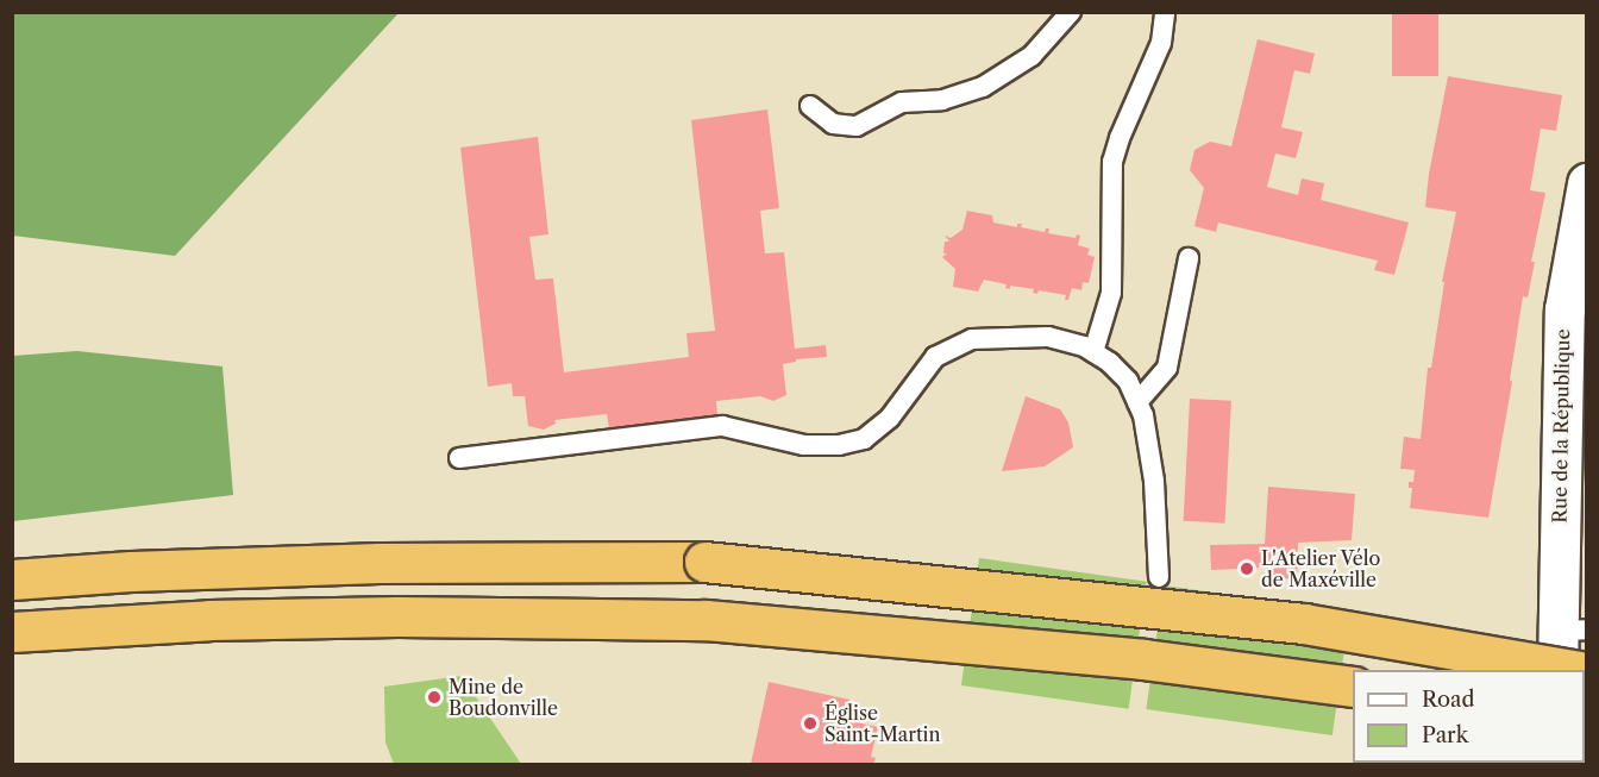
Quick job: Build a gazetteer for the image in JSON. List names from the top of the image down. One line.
{"streets":{"street":["Rue de la République"]},"places":["L'Atelier Vélo de Maxéville","Mine de Boudonville","Église Saint-Martin"],"legend":["Road","Park"]}
